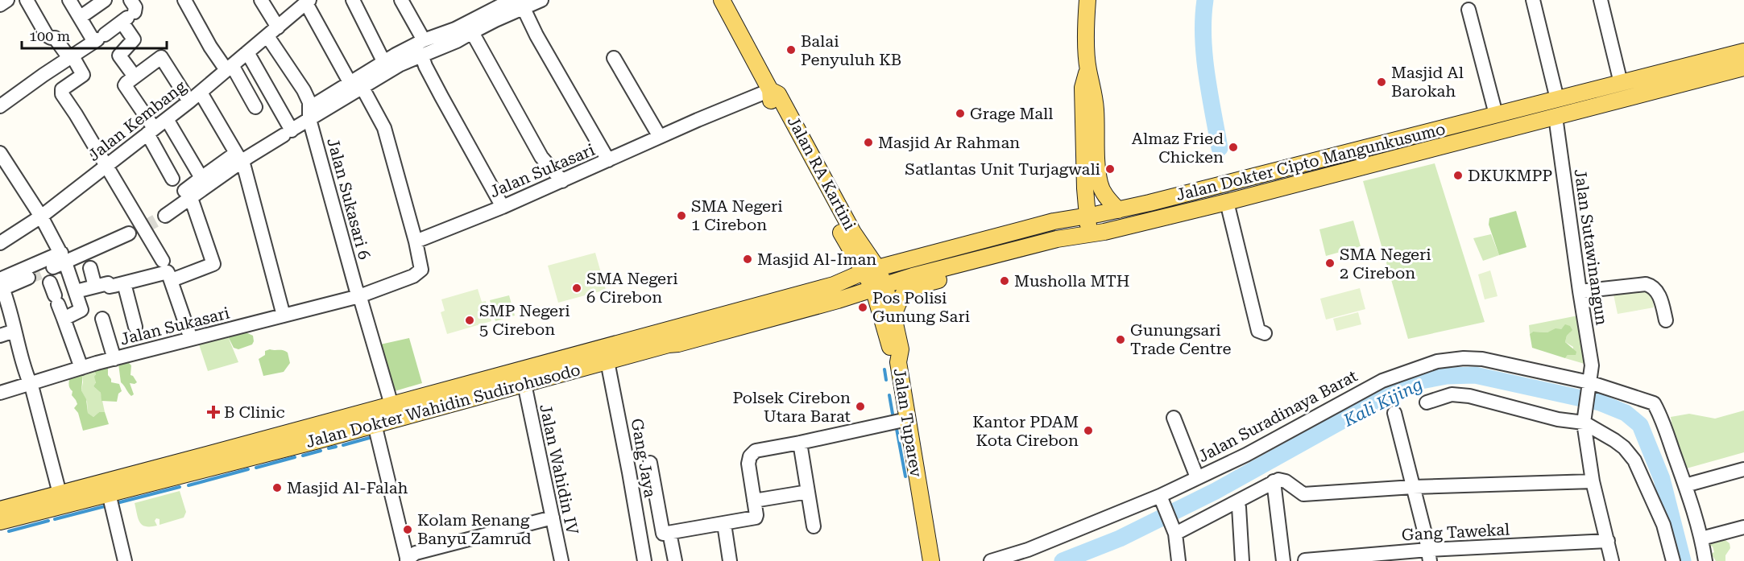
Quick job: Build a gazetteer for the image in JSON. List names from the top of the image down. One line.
{"streets":{"main road":["Jalan Dokter Cipto Mangunkusumo","Jalan RA Kartini","Jalan Dokter Wahidin Sudirohusodo","Jalan Tuparev"],"street":["Jalan Kembang","Jalan Sukasari","Jalan Sukasari 6","Jalan Sutawinangun","Jalan Suradinaya Barat","Gang Jaya","Jalan Wahidin IV","Gang Tawekal"]},"crossings":[["Jalan Kembang","Jalan Sukasari 6"],["Jalan Dokter Cipto Mangunkusumo","Jalan RA Kartini"],["Jalan Dokter Cipto Mangunkusumo","Jalan Sutawinangun"],["Jalan Dokter Cipto Mangunkusumo","Jalan Dokter Wahidin Sudirohusodo"],["Jalan Dokter Cipto Mangunkusumo","Jalan Tuparev"],["Jalan Sukasari","Jalan RA Kartini"],["Jalan Sukasari","Jalan Sukasari 6"],["Jalan RA Kartini","Jalan Dokter Wahidin Sudirohusodo"],["Jalan RA Kartini","Jalan Tuparev"],["Jalan Sutawinangun","Jalan Suradinaya Barat"],["Jalan Sutawinangun","Gang Tawekal"],["Jalan Dokter Wahidin Sudirohusodo","Jalan Tuparev"],["Jalan Dokter Wahidin Sudirohusodo","Gang Jaya"],["Jalan Dokter Wahidin Sudirohusodo","Jalan Wahidin IV"]],"water":["Kali Kijing"],"places":{"other":["Balai Penyuluh KB","Masjid Al Barokah","Grage Mall","Masjid Ar Rahman","Almaz Fried Chicken","Satlantas Unit Turjagwali","DKUKMPP","SMA Negeri 1 Cirebon","Masjid Al-Iman","SMA Negeri 2 Cirebon","Musholla MTH","SMA Negeri 6 Cirebon","Pos Polisi Gunung Sari","SMP Negeri 5 Cirebon","Gunungsari Trade Centre","Polsek Cirebon Utara Barat","Kantor PDAM Kota Cirebon","Masjid Al-Falah","Kolam Renang Banyu Zamrud"],"health":["B Clinic"]},"scale_bar":"100 m"}
